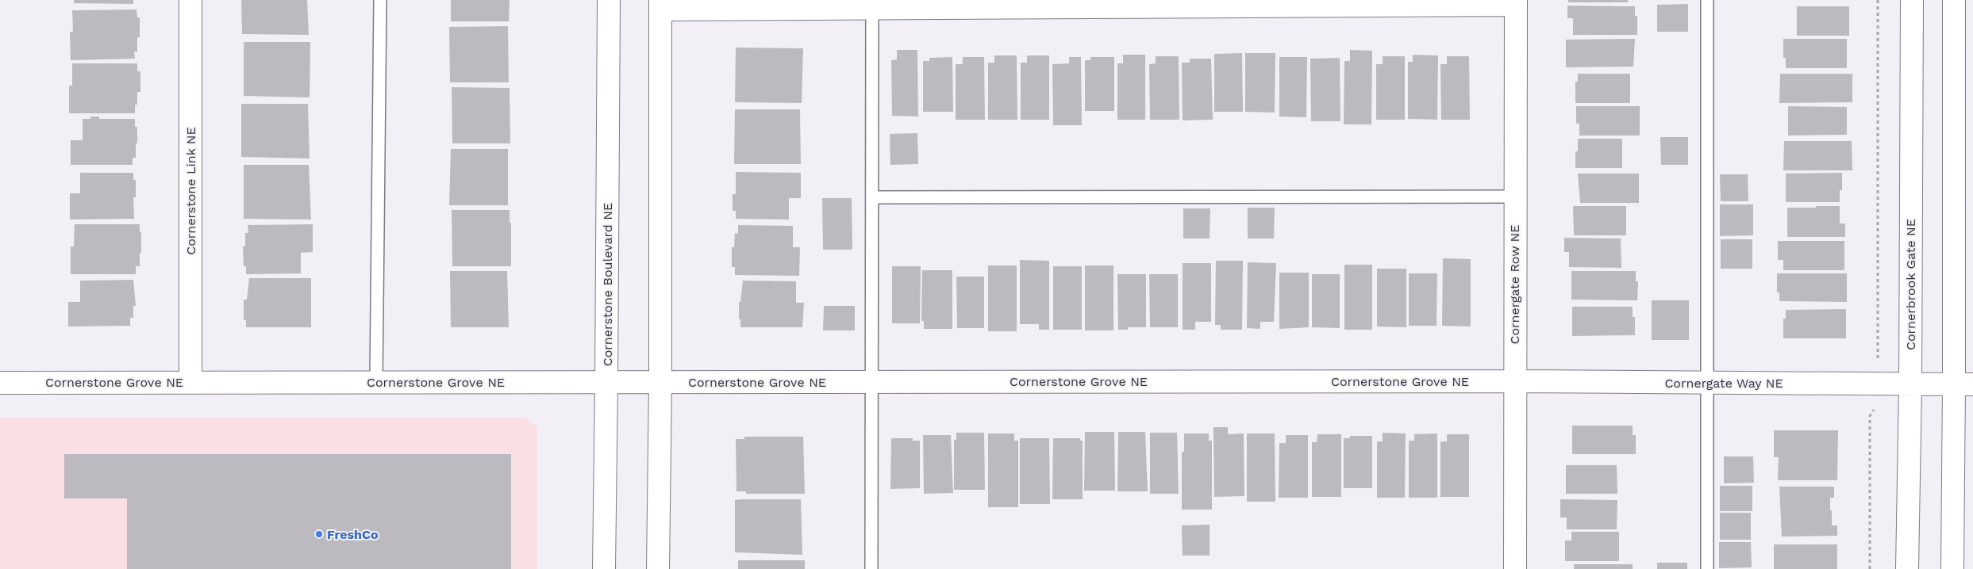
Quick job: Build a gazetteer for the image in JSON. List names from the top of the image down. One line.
{"streets":{"street":["Cornerstone Link NE","Cornerstone Boulevard NE","Cornergate Row NE","Cornerbrook Gate NE","Cornerstone Grove NE","Cornergate Way NE"]},"crossings":[["Cornerstone Link NE","Cornerstone Grove NE"],["Cornerstone Boulevard NE","Cornerstone Grove NE"],["Cornergate Row NE","Cornerstone Grove NE"],["Cornergate Row NE","Cornergate Way NE"],["Cornerbrook Gate NE","Cornergate Way NE"],["Cornerstone Grove NE","Cornergate Way NE"]],"places":["FreshCo"]}
